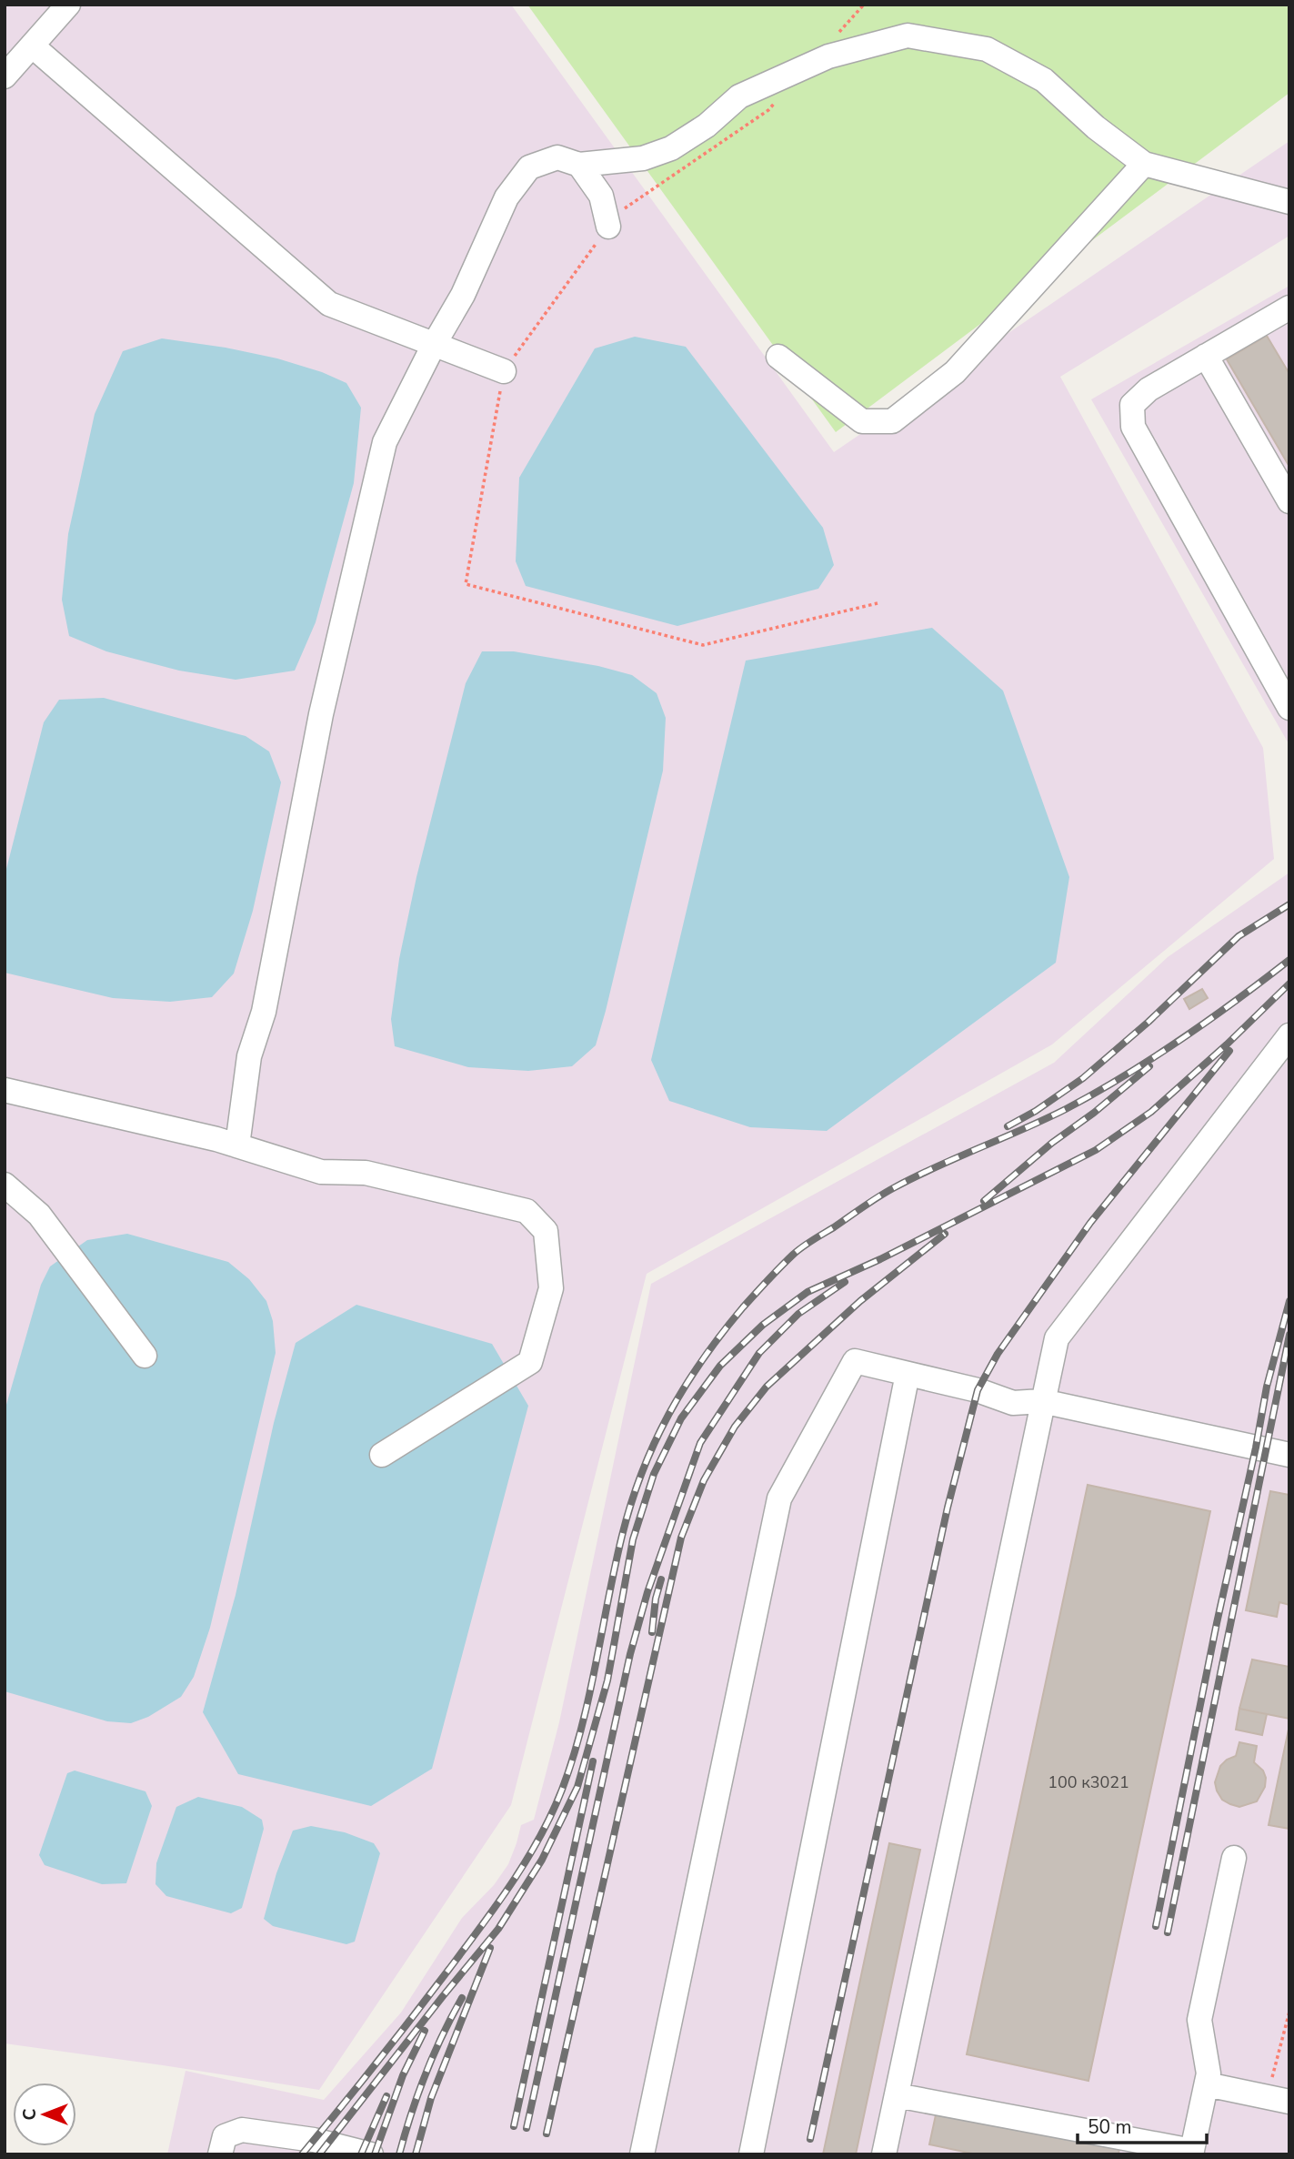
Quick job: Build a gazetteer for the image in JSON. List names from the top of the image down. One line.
{"house_numbers":["100 к3021"],"scale_bar":"50 m","north":"left"}
